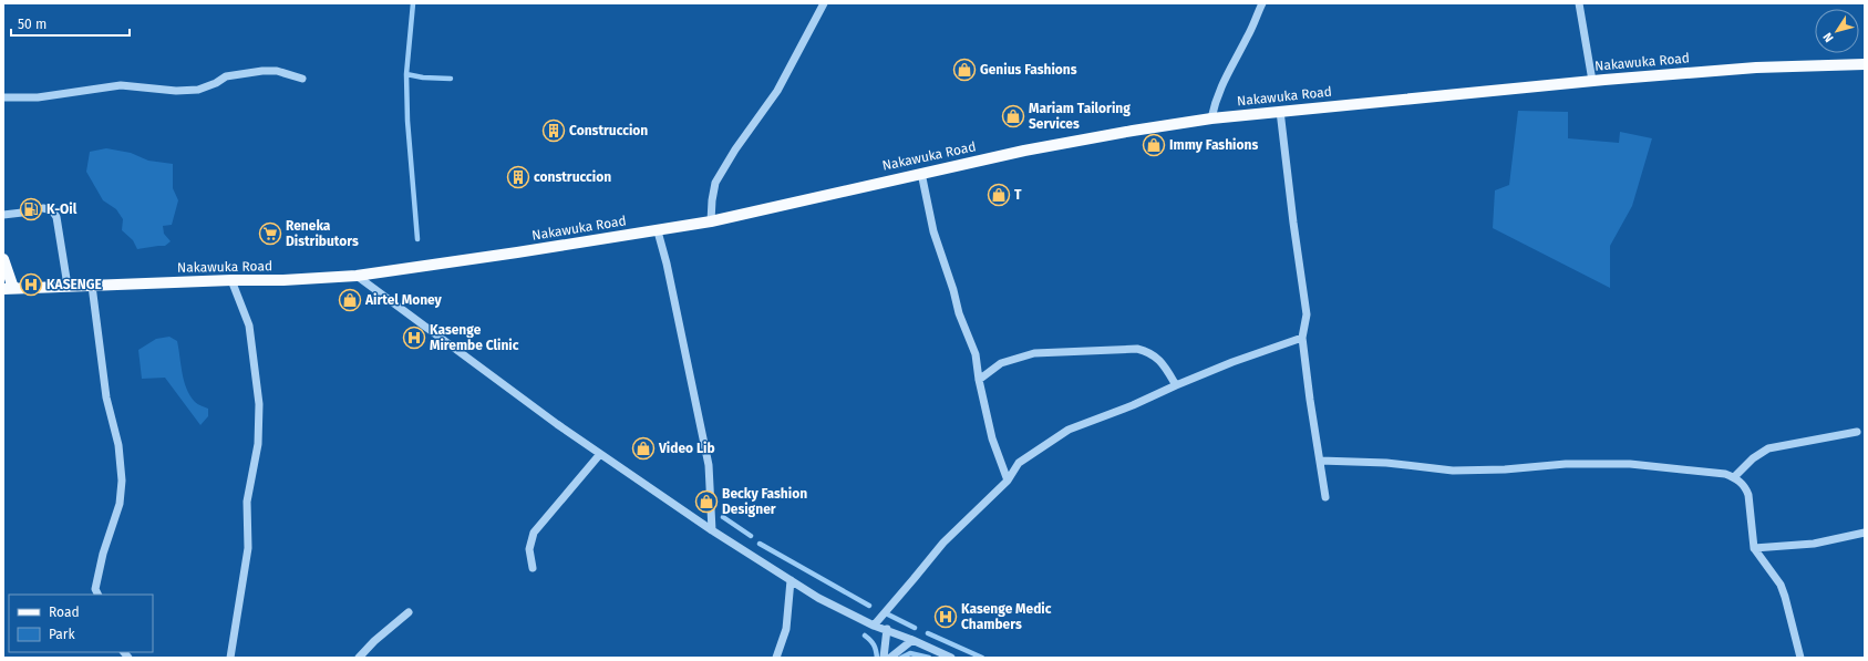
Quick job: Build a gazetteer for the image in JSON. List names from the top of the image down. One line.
{"streets":{"main road":["Nakawuka Road"]},"places":{"shop":["Genius Fashions","Mariam Tailoring Services","Immy Fashions","T","Airtel Money","Video Lib","Becky Fashion Designer"],"building":["Construccion","construccion"],"fuel station":["K-Oil"],"supermarket":["Reneka Distributors"],"hospital":["KASENGE","Kasenge Mirembe Clinic","Kasenge Medic Chambers"]},"legend":["Road","Park"],"scale_bar":"50 m","north":"bottom left"}
